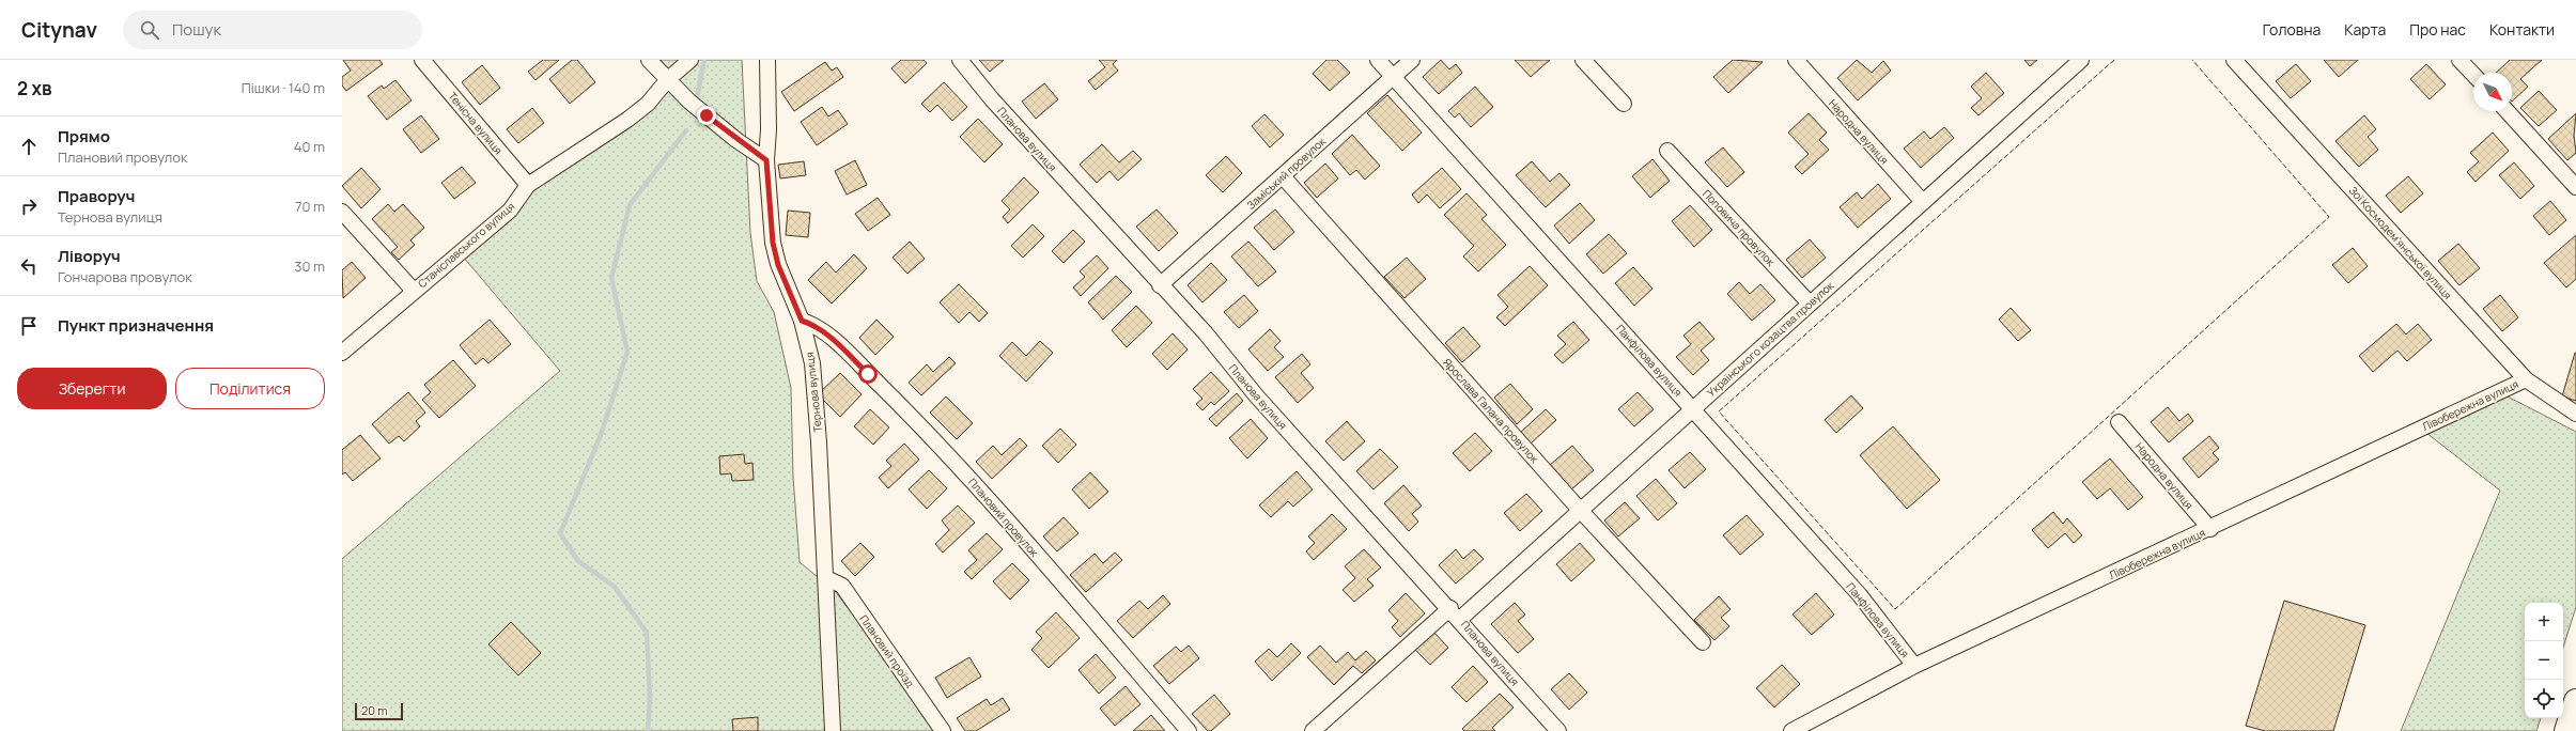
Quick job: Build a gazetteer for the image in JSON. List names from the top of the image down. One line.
{"streets":{"street":["Тенісна вулиця","Народна вулиця","Планова вулиця","Заміський провулок","Поповича провулок","Зої Космодем’янської вулиця","Станіславського вулиця","Українського козацтва провулок","Панфілова вулиця","Тернова вулиця","Лівобережна вулиця","Ярослава Галана провулок","Плановий провулок","Плановий проїзд"]},"crossings":[["Тенісна вулиця","Станіславського вулиця"],["Народна вулиця","Українського козацтва провулок"],["Народна вулиця","Лівобережна вулиця"],["Планова вулиця","Заміський провулок"],["Планова вулиця","Українського козацтва провулок"],["Заміський провулок","Панфілова вулиця"],["Заміський провулок","Ярослава Галана провулок"],["Поповича провулок","Українського козацтва провулок"],["Зої Космодем’янської вулиця","Лівобережна вулиця"],["Українського козацтва провулок","Панфілова вулиця"],["Українського козацтва провулок","Ярослава Галана провулок"],["Панфілова вулиця","Лівобережна вулиця"],["Тернова вулиця","Плановий провулок"],["Тернова вулиця","Плановий проїзд"]],"scale_bar":"20 m","north":"bottom right","page":{"header":"Citynav","search":"Пошук","nav":["Головна","Карта","Про нас","Контакти"],"heading":["2 хв","Пішки · 140 m"],"list":[["Прямо","Плановий провулок","40 m"],["Праворуч","Тернова вулиця","70 m"],["Ліворуч","Гончарова провулок","30 m"],"Пункт призначення"],"buttons":["Зберегти","Поділитися"],"map_buttons":["+","−"],"scale":"20 m"}}
